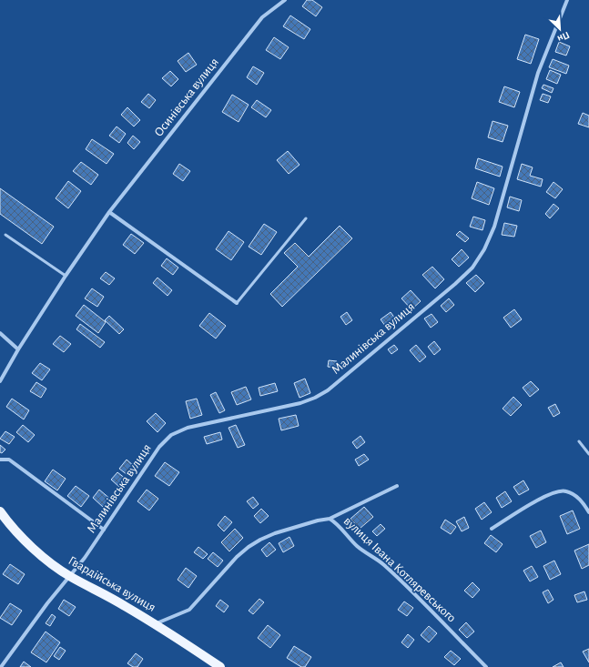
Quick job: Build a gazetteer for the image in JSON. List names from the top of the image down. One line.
{"streets":{"main road":["Гвардійська вулиця"],"street":["Осинівська вулиця","Малинівська вулиця","вулиця Івана Котляревського"]},"crossings":[["Малинівська вулиця","Гвардійська вулиця"]],"north":"bottom right"}
